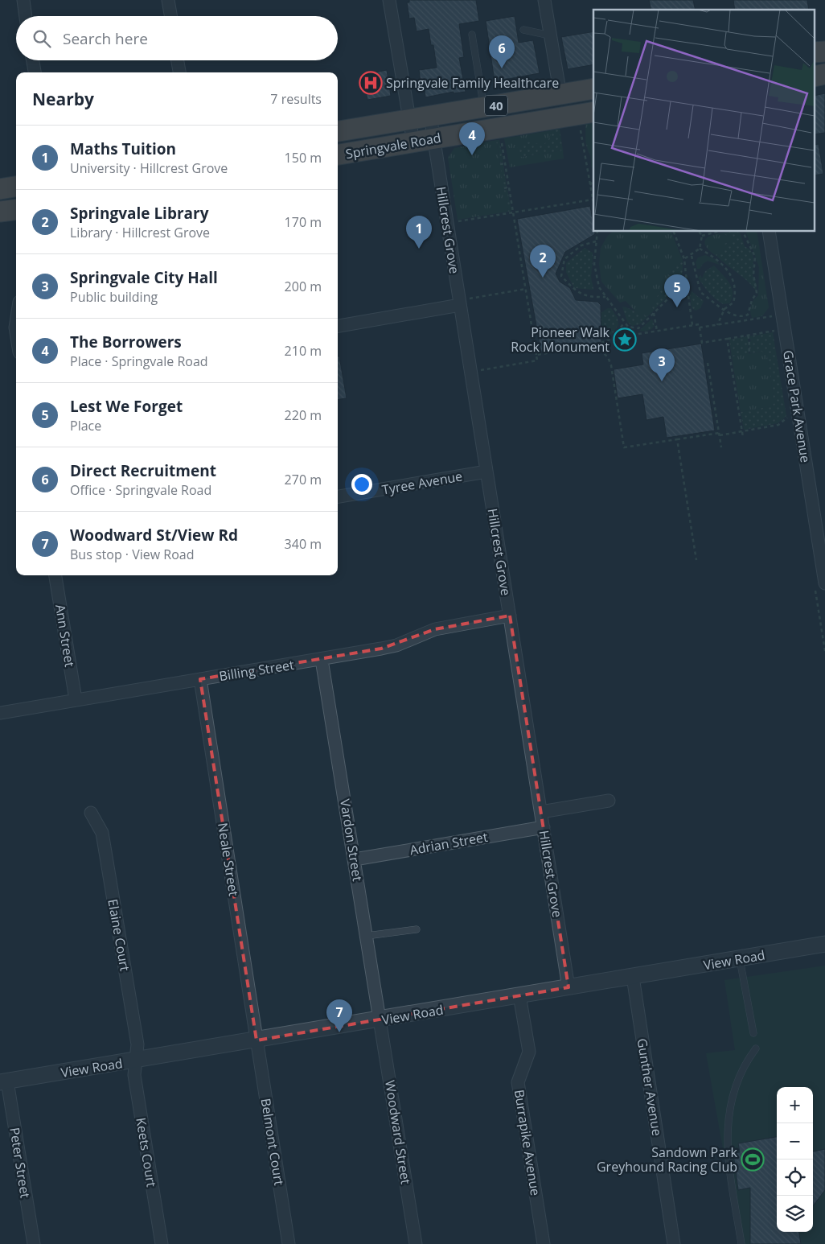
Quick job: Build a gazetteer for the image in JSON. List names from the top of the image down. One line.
{"streets":{"highway":["40","Springvale Road"],"street":["Hillcrest Grove","Grace Park Avenue","Tyree Avenue","Ann Street","Billing Street","Vardon Street","Adrian Street","Neale Street","Elaine Court","View Road","Gunther Avenue","Woodward Street","Belmont Court","Burrapike Avenue","Keets Court","Peter Street"]},"crossings":[["Springvale Road","Hillcrest Grove"],["Hillcrest Grove","Tyree Avenue"],["Hillcrest Grove","Billing Street"],["Hillcrest Grove","Adrian Street"],["Hillcrest Grove","View Road"],["Ann Street","Billing Street"],["Billing Street","Vardon Street"],["Billing Street","Neale Street"],["Vardon Street","Adrian Street"],["Vardon Street","View Road"],["Vardon Street","Woodward Street"],["Neale Street","View Road"],["Neale Street","Belmont Court"],["Elaine Court","View Road"],["Elaine Court","Keets Court"],["View Road","Gunther Avenue"],["View Road","Woodward Street"],["View Road","Belmont Court"],["View Road","Burrapike Avenue"],["View Road","Keets Court"],["View Road","Peter Street"]],"places":{"hospital":["Springvale Family Healthcare"],"place":["Pioneer Walk Rock Monument"],"sports":["Sandown Park Greyhound Racing Club"]},"page":{"search":"Search here","pins":["6","4","1","2","5","3","7"],"heading":["Nearby","7 results"],"list":[{"mark":"1","name":"Maths Tuition","note":"University · Hillcrest Grove","value":"150 m"},{"mark":"2","name":"Springvale Library","note":"Library · Hillcrest Grove","value":"170 m"},{"mark":"3","name":"Springvale City Hall","note":"Public building","value":"200 m"},{"mark":"4","name":"The Borrowers","note":"Place · Springvale Road","value":"210 m"},{"mark":"5","name":"Lest We Forget","note":"Place","value":"220 m"},{"mark":"6","name":"Direct Recruitment","note":"Office · Springvale Road","value":"270 m"},{"mark":"7","name":"Woodward St/View Rd","note":"Bus stop · View Road","value":"340 m"}],"map_buttons":["+","−"]}}
